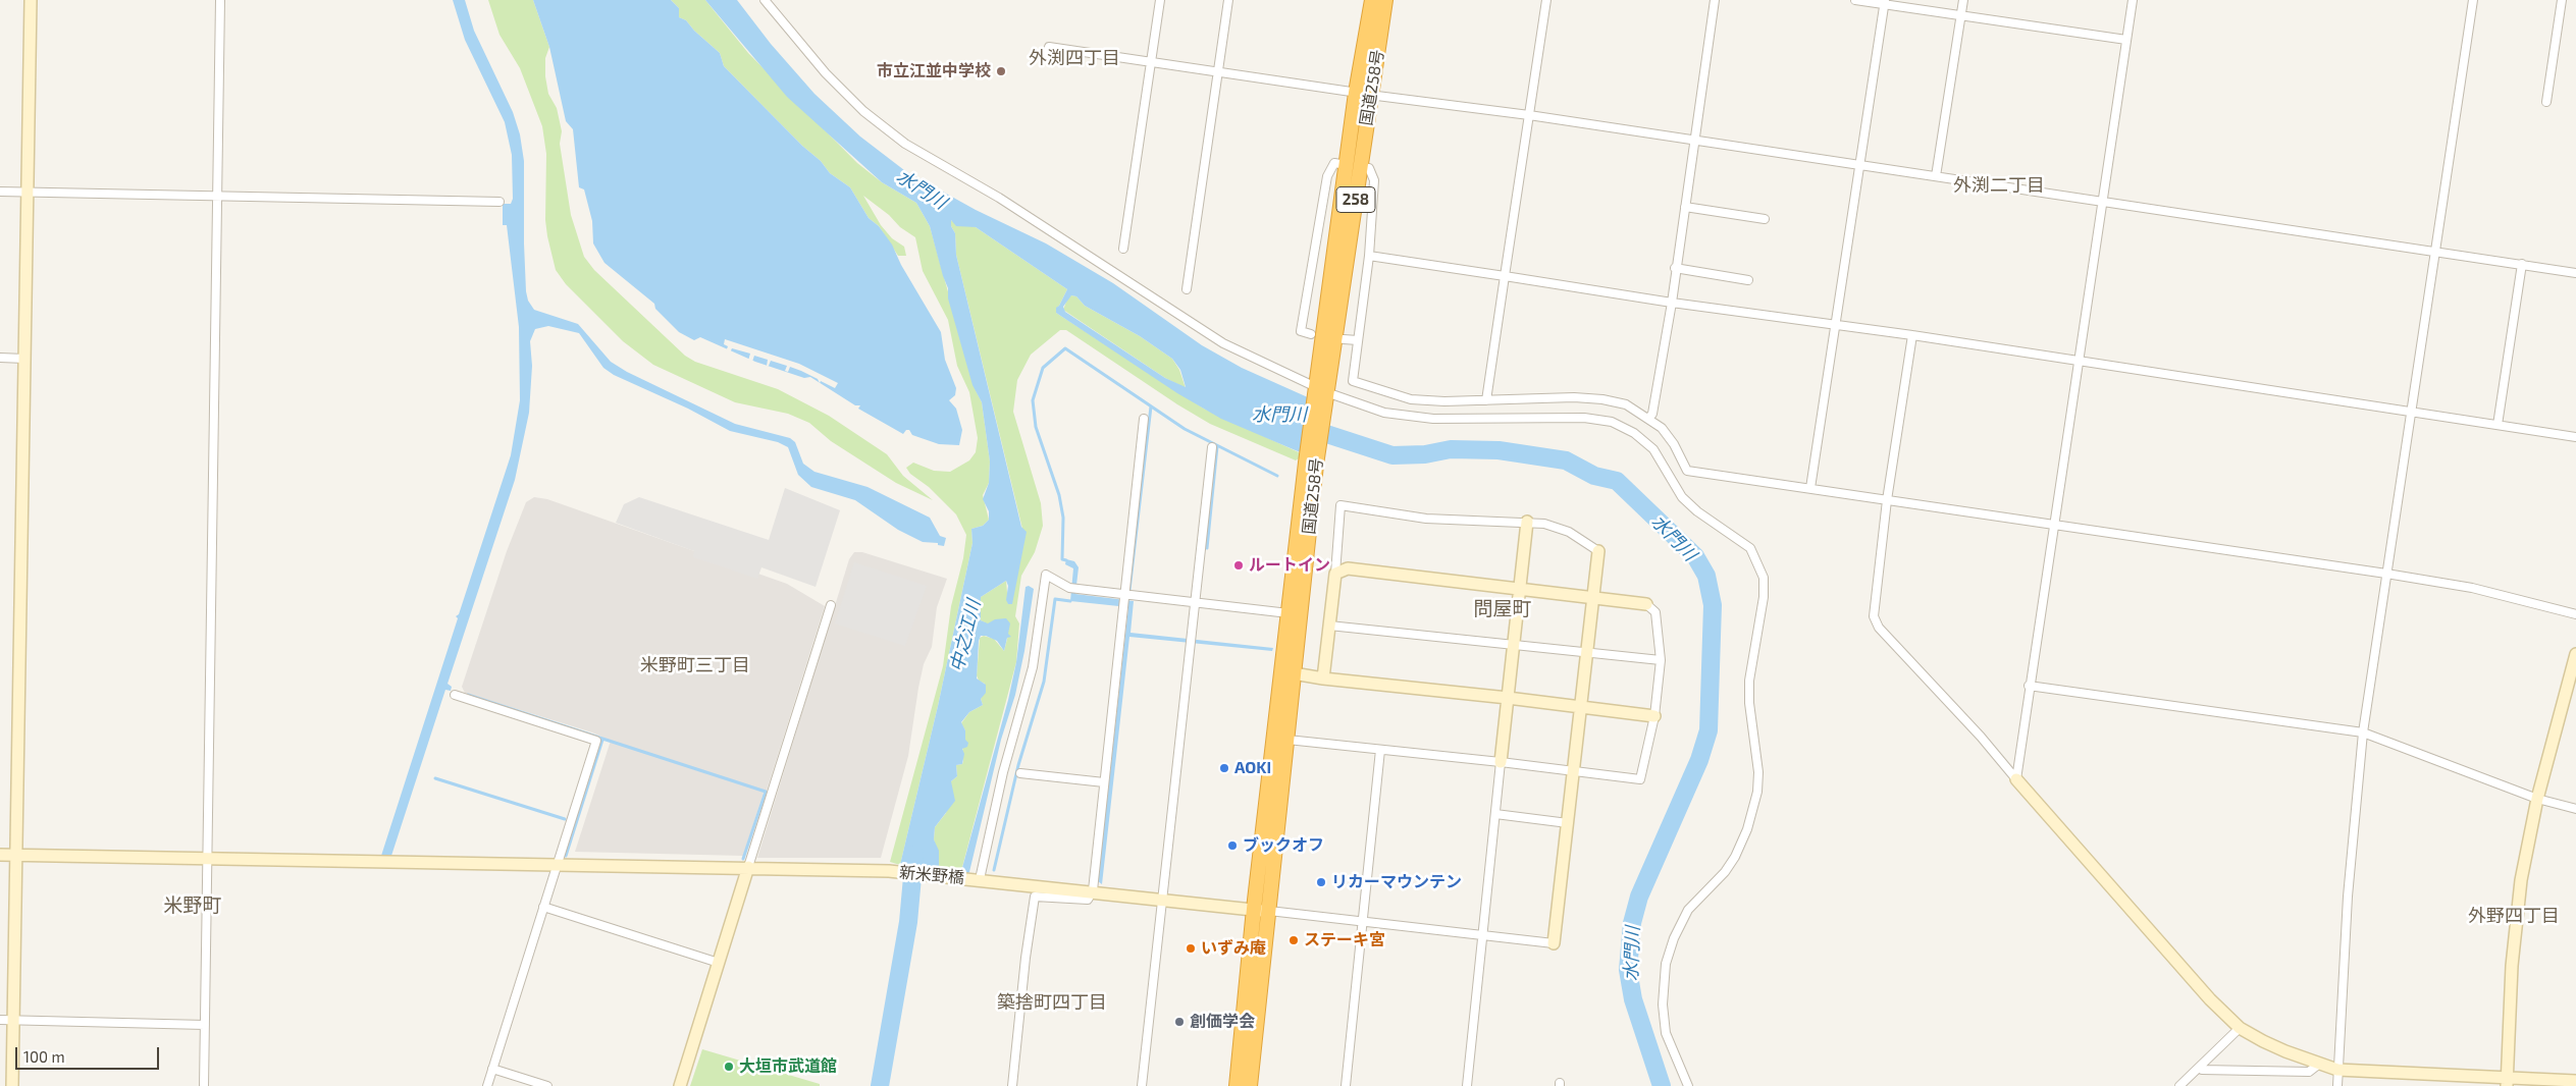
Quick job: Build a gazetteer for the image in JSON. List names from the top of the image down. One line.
{"streets":{"highway":["国道258号","258"],"street":["新米野橋"]},"crossings":[["国道258号","新米野橋"]],"districts":["外渕四丁目","外渕二丁目","問屋町","米野町三丁目","米野町","外野四丁目","築捨町四丁目"],"water":["水門川","中之江川"],"places":["市立江並中学校","ルートイン","AOKI","ブックオフ","リカーマウンテン","ステーキ宮","いずみ庵","創価学会","大垣市武道館"],"scale_bar":"100 m"}
